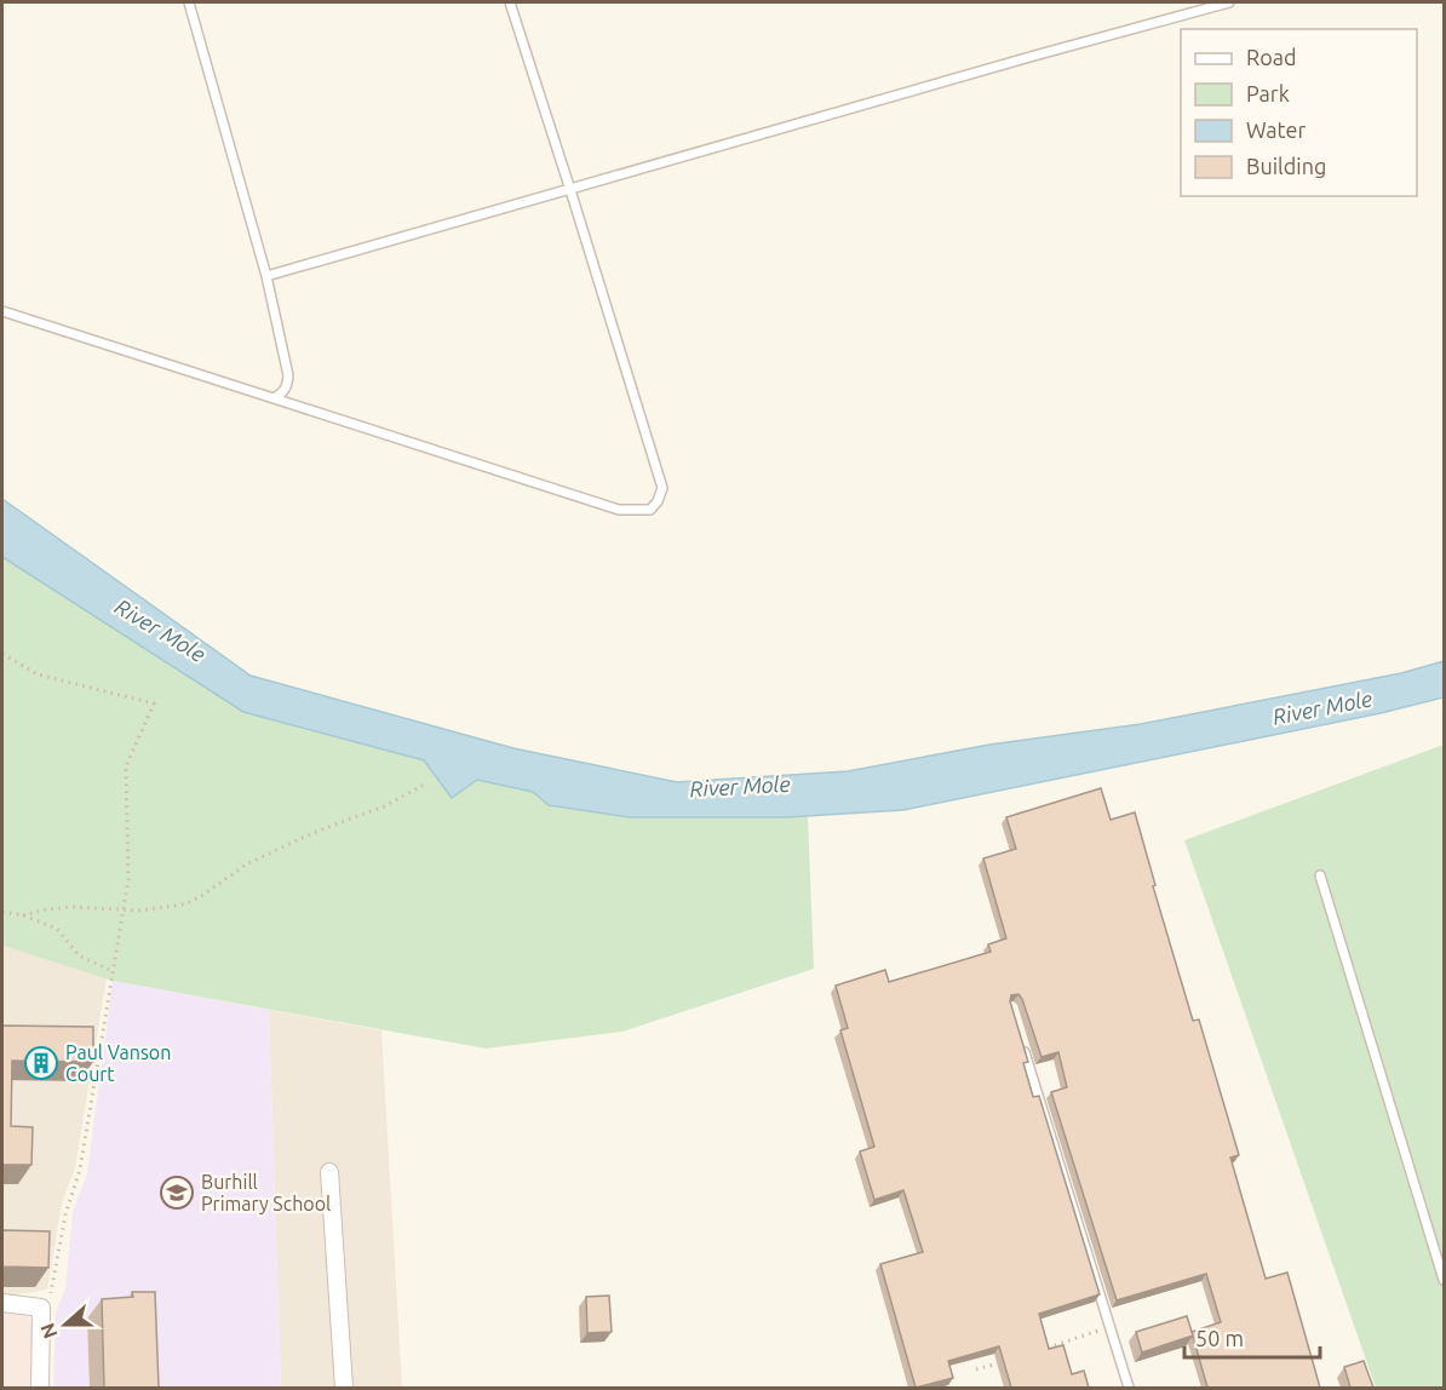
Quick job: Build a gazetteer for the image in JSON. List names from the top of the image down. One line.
{"water":["River Mole"],"places":{"building":["Paul Vanson Court"],"school or university":["Burhill Primary School"]},"legend":["Road","Park","Water","Building"],"scale_bar":"50 m","north":"left"}
